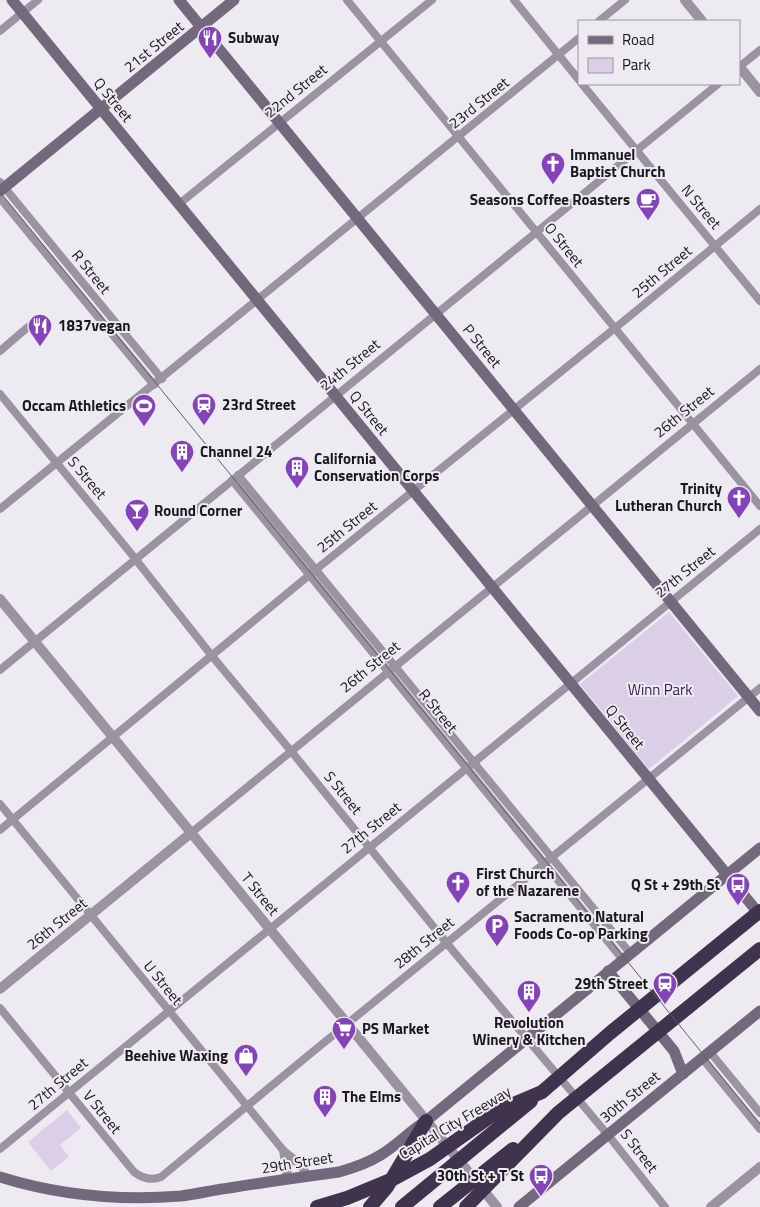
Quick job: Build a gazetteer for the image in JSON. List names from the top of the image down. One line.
{"streets":{"highway":["Capital City Freeway"],"main road":["21st Street","Q Street","P Street","30th Street","29th Street"],"street":["22nd Street","23rd Street","N Street","O Street","R Street","25th Street","24th Street","26th Street","S Street","27th Street","T Street","28th Street","U Street","V Street"]},"crossings":[["21st Street","Q Street"],["21st Street","R Street"],["21st Street","P Street"],["22nd Street","Q Street"],["22nd Street","O Street"],["22nd Street","P Street"],["Q Street","23rd Street"],["Q Street","25th Street"],["Q Street","24th Street"],["Q Street","26th Street"],["Q Street","27th Street"],["Q Street","28th Street"],["Q Street","29th Street"],["23rd Street","O Street"],["23rd Street","R Street"],["23rd Street","P Street"],["23rd Street","S Street"],["N Street","25th Street"],["N Street","24th Street"],["O Street","25th Street"],["O Street","24th Street"],["O Street","26th Street"],["R Street","25th Street"],["R Street","24th Street"],["R Street","26th Street"],["R Street","27th Street"],["R Street","28th Street"],["R Street","29th Street"],["25th Street","P Street"],["25th Street","S Street"],["25th Street","T Street"],["25th Street","U Street"],["P Street","24th Street"],["P Street","26th Street"],["P Street","27th Street"],["P Street","28th Street"],["24th Street","S Street"],["24th Street","T Street"],["26th Street","S Street"],["26th Street","T Street"],["26th Street","U Street"],["S Street","27th Street"],["S Street","28th Street"],["S Street","30th Street"],["S Street","29th Street"],["27th Street","T Street"],["27th Street","U Street"],["27th Street","V Street"],["T Street","28th Street"],["T Street","29th Street"],["28th Street","U Street"],["28th Street","V Street"],["U Street","29th Street"]],"parks":["Winn Park"],"places":{"restaurant":["Subway","1837vegan"],"church":["Immanuel Baptist Church","Trinity Lutheran Church","First Church of the Nazarene"],"cafe":["Seasons Coffee Roasters"],"station":["23rd Street","29th Street"],"sports":["Occam Athletics"],"building":["Channel 24","California Conservation Corps","Revolution Winery & Kitchen","The Elms"],"bar":["Round Corner"],"bus stop":["Q St + 29th St","30th St + T St"],"parking":["Sacramento Natural Foods Co-op Parking"],"supermarket":["PS Market"],"shop":["Beehive Waxing"]},"legend":["Road","Park"]}
